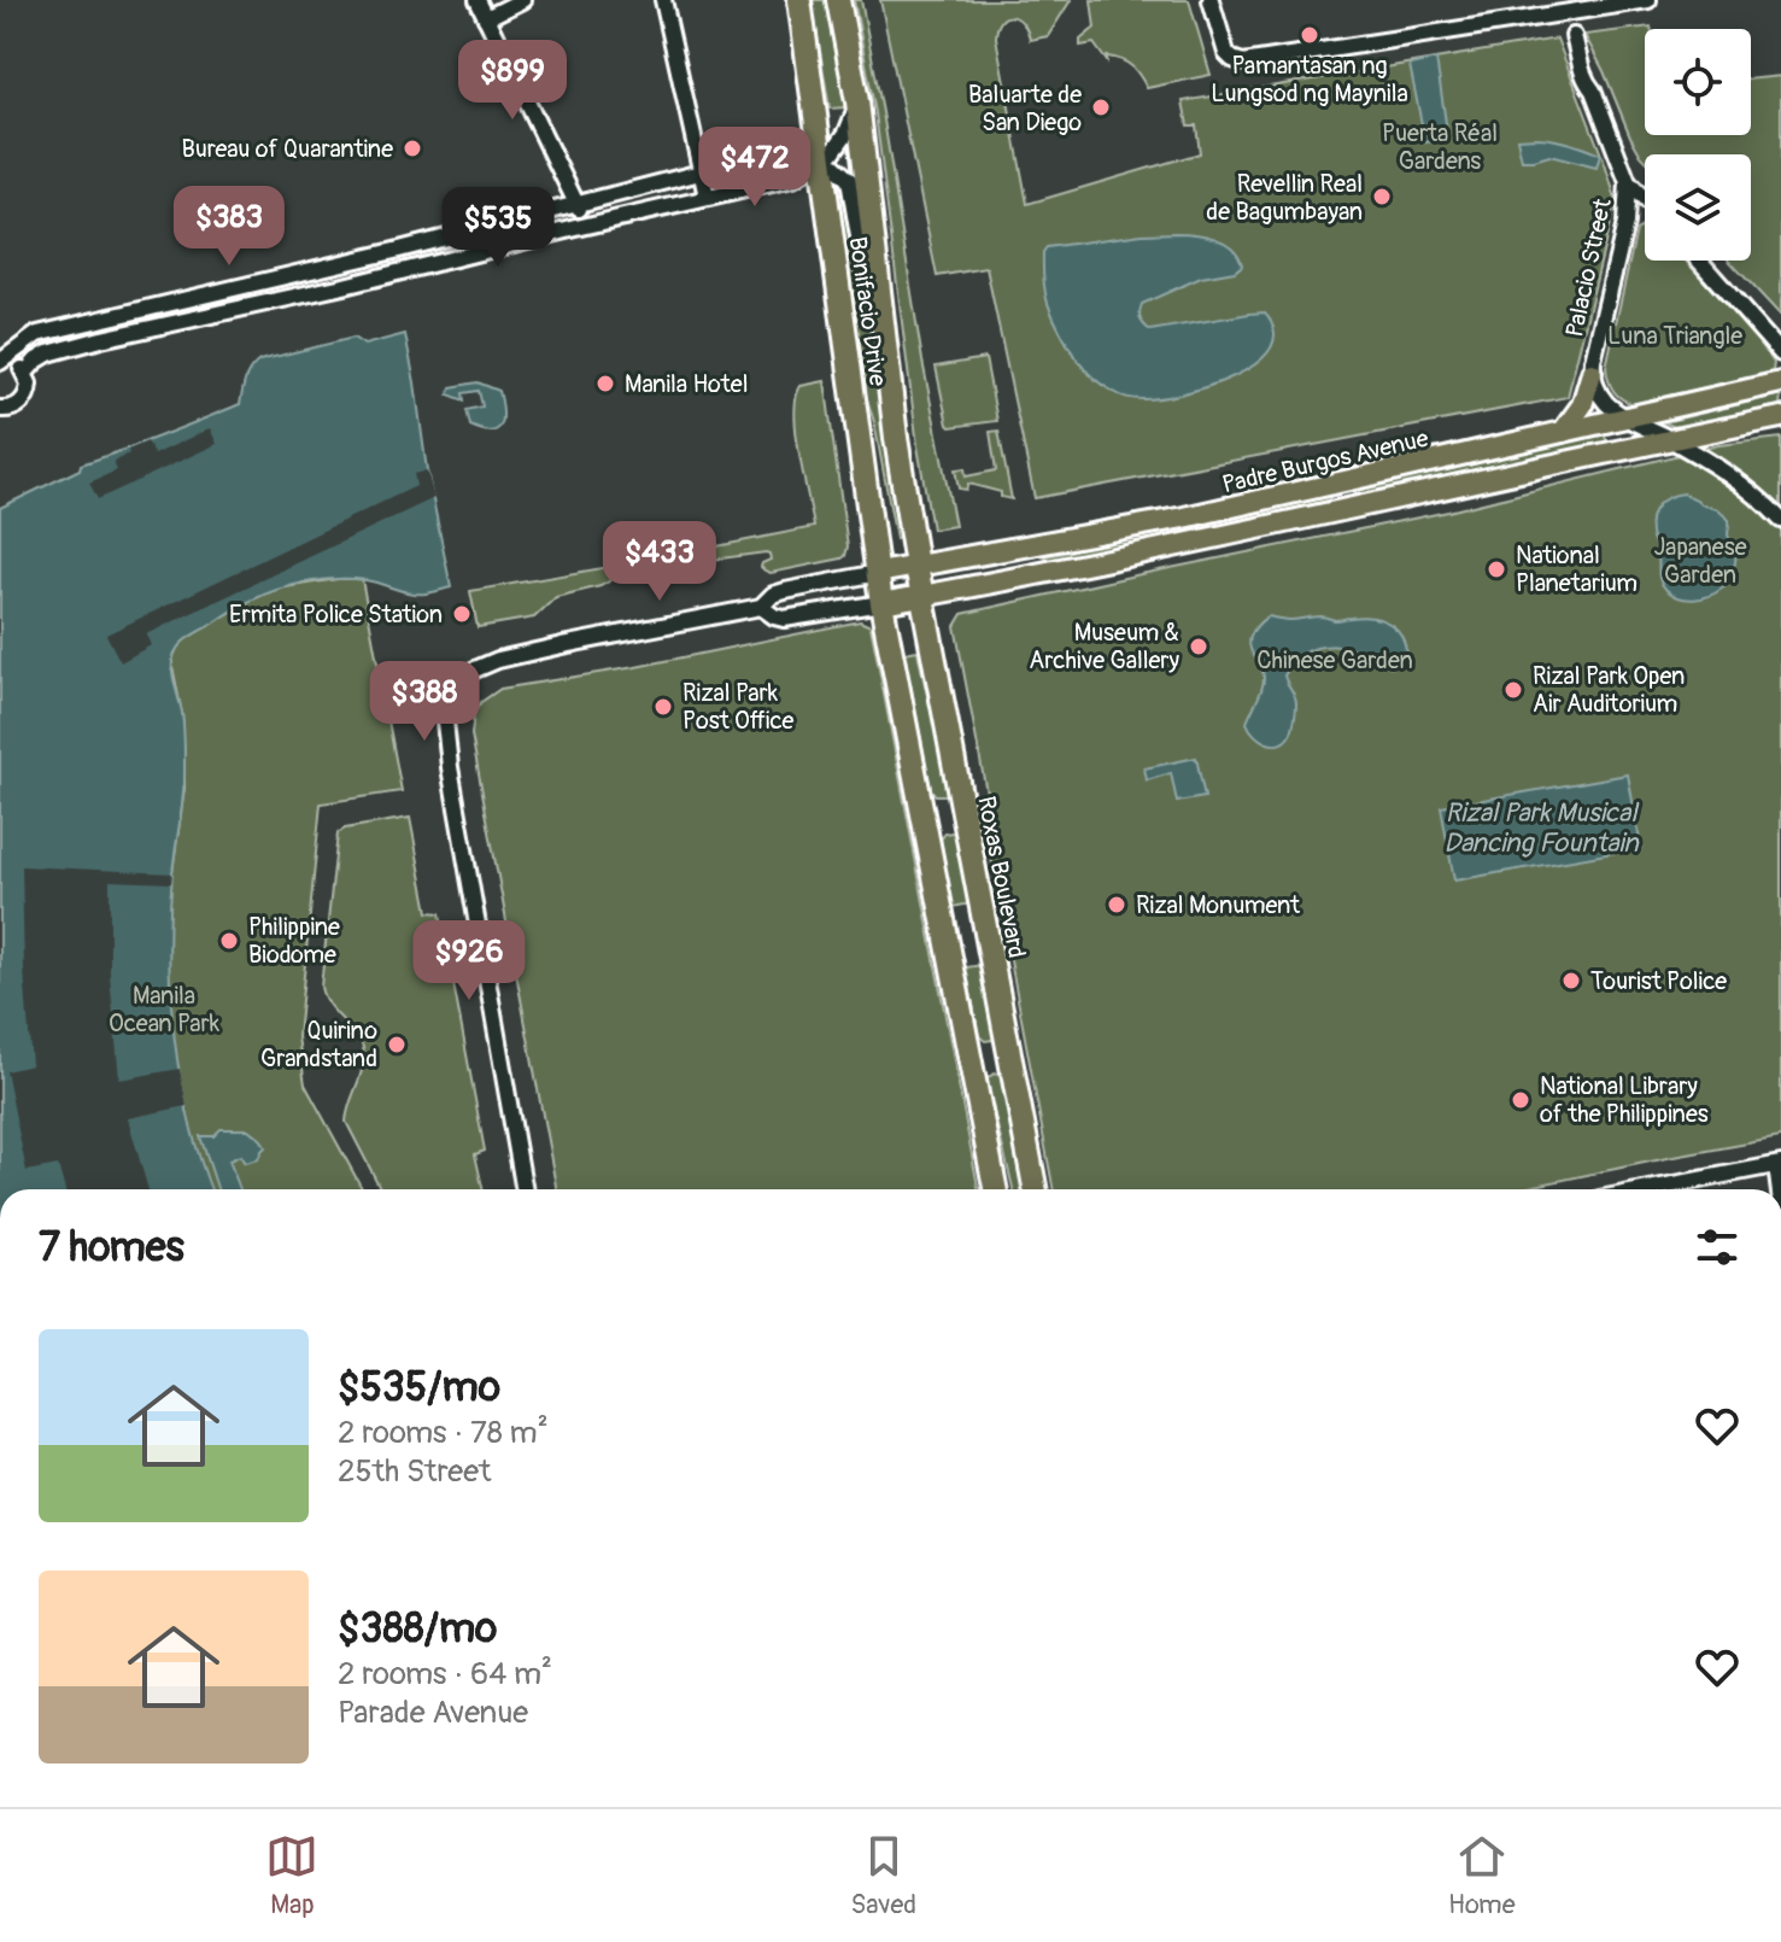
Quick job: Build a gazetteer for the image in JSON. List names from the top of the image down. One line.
{"streets":{"highway":["Bonifacio Drive","Roxas Boulevard"],"main road":["Padre Burgos Avenue"],"street":["Palacio Street"]},"crossings":[["Palacio Street","Padre Burgos Avenue"],["Bonifacio Drive","Padre Burgos Avenue"],["Bonifacio Drive","Roxas Boulevard"],["Padre Burgos Avenue","Roxas Boulevard"]],"water":["Rizal Park Musical Dancing Fountain"],"parks":["Puerta Réal Gardens","Luna Triangle","Japanese Garden","Chinese Garden","Manila Ocean Park"],"places":["Pamantasan ng Lungsod ng Maynila","Baluarte de San Diego","Bureau of Quarantine","Revellin Real de Bagumbayan","Manila Hotel","National Planetarium","Ermita Police Station","Museum & Archive Gallery","Rizal Park Open Air Auditorium","Rizal Park Post Office","Rizal Monument","Philippine Biodome","Tourist Police","Quirino Grandstand","National Library of the Philippines"],"page":{"price":["$899","$472","$383","$535","$433","$388","$926"],"heading":"7 homes","list":[{"name":"$535/mo","note":"2 rooms · 78 m² · 25th Street"},{"name":"$388/mo","note":"2 rooms · 64 m² · Parade Avenue"}],"tabs":["Map","Saved","Home"]}}
